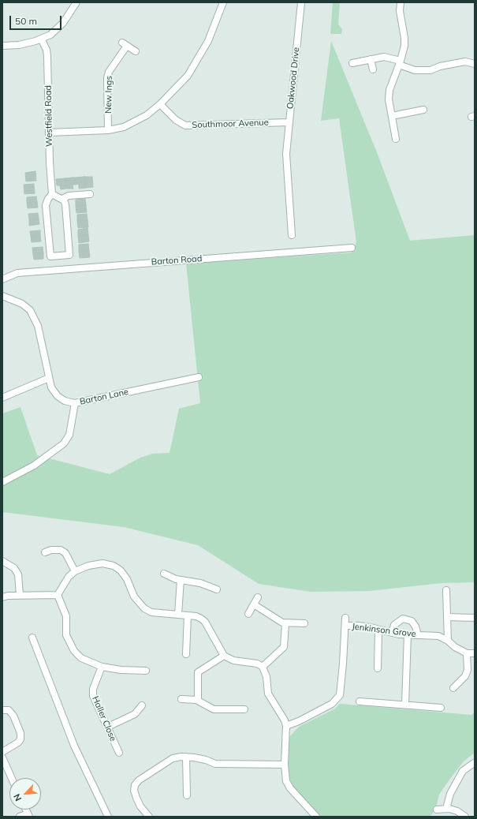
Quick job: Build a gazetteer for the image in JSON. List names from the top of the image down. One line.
{"streets":{"street":["Oakwood Drive","New Ings","Westfield Road","Southmoor Avenue","Barton Road","Barton Lane","Jenkinson Grove","Haller Close"]},"crossings":[["Oakwood Drive","Southmoor Avenue"]],"scale_bar":"50 m","north":"bottom left"}
